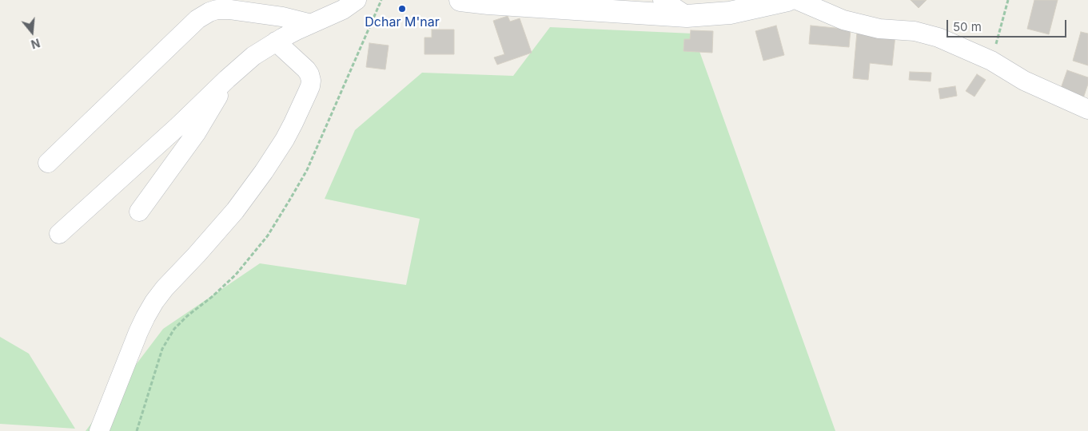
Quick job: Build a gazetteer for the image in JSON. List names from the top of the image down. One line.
{"places":["Dchar M'nar"],"scale_bar":"50 m","north":"bottom"}
